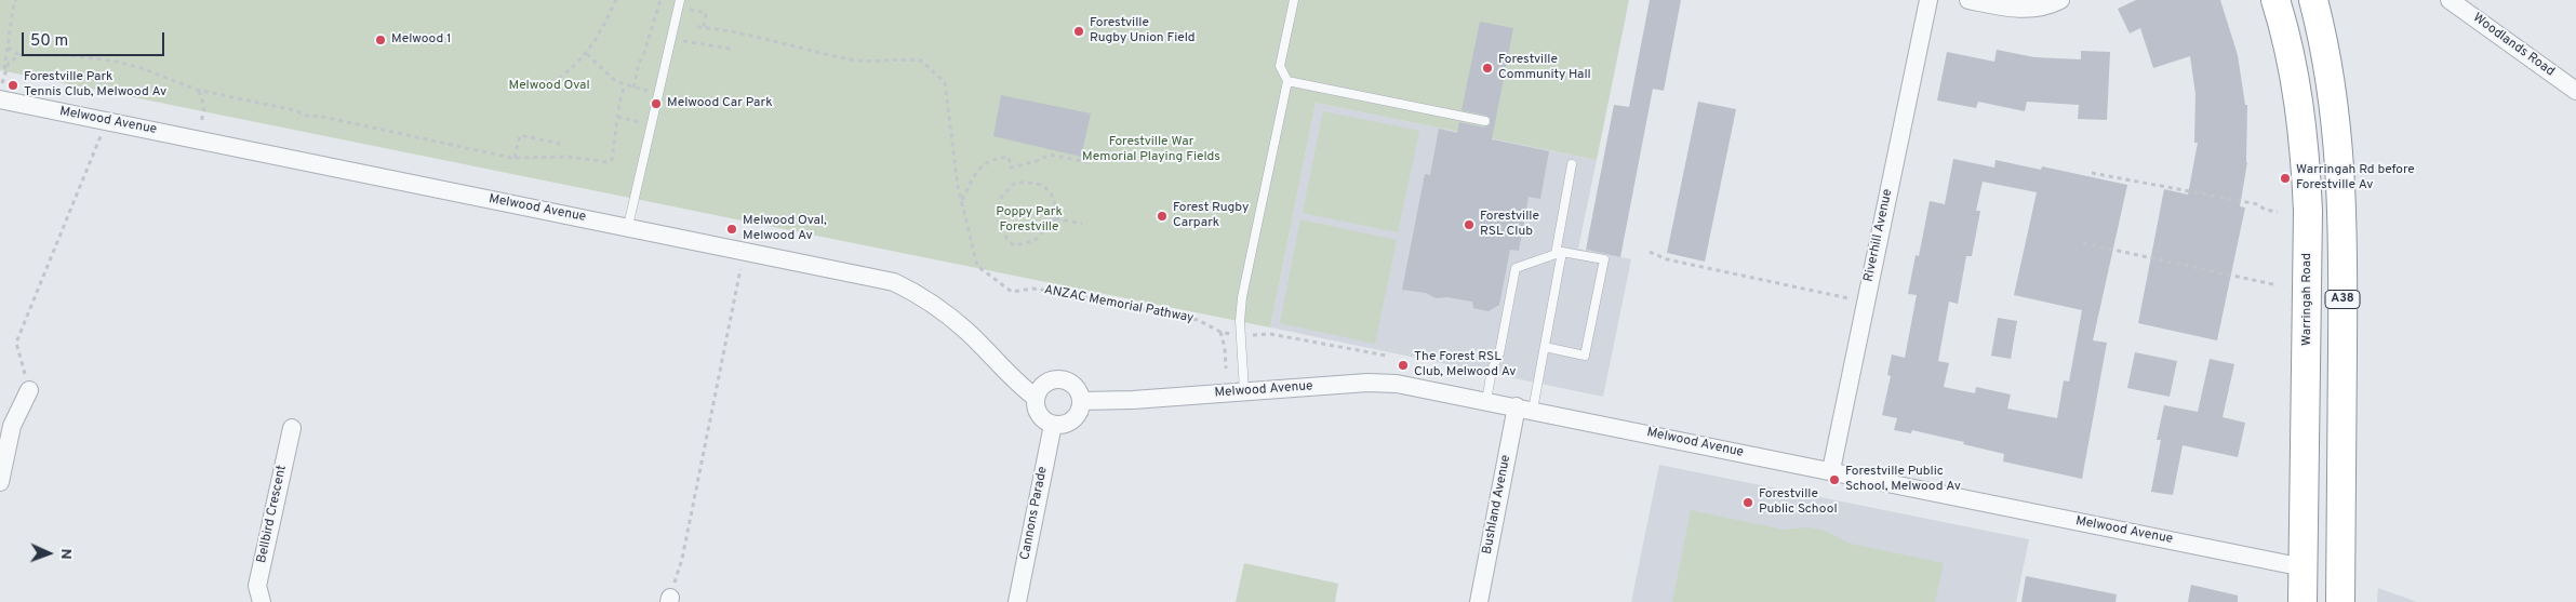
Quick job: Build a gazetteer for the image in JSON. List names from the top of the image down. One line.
{"streets":{"highway":["Warringah Road","A38"],"street":["Woodlands Road","Melwood Avenue","Riverhill Avenue","Bushland Avenue","Cannons Parade","Bellbird Crescent"],"path":["ANZAC Memorial Pathway"]},"crossings":[["Melwood Avenue","Riverhill Avenue"],["Melwood Avenue","Warringah Road"],["Melwood Avenue","Bushland Avenue"],["Melwood Avenue","Cannons Parade"]],"parks":["Melwood Oval","Forestville War Memorial Playing Fields","Poppy Park Forestville"],"places":["Forestville Rugby Union Field","Melwood 1","Forestville Community Hall","Forestville Park Tennis Club, Melwood Av","Melwood Car Park","Warringah Rd before Forestville Av","Forest Rugby Carpark","Forestville RSL Club","Melwood Oval, Melwood Av","The Forest RSL Club, Melwood Av","Forestville Public School, Melwood Av","Forestville Public School"],"scale_bar":"50 m","north":"right"}
